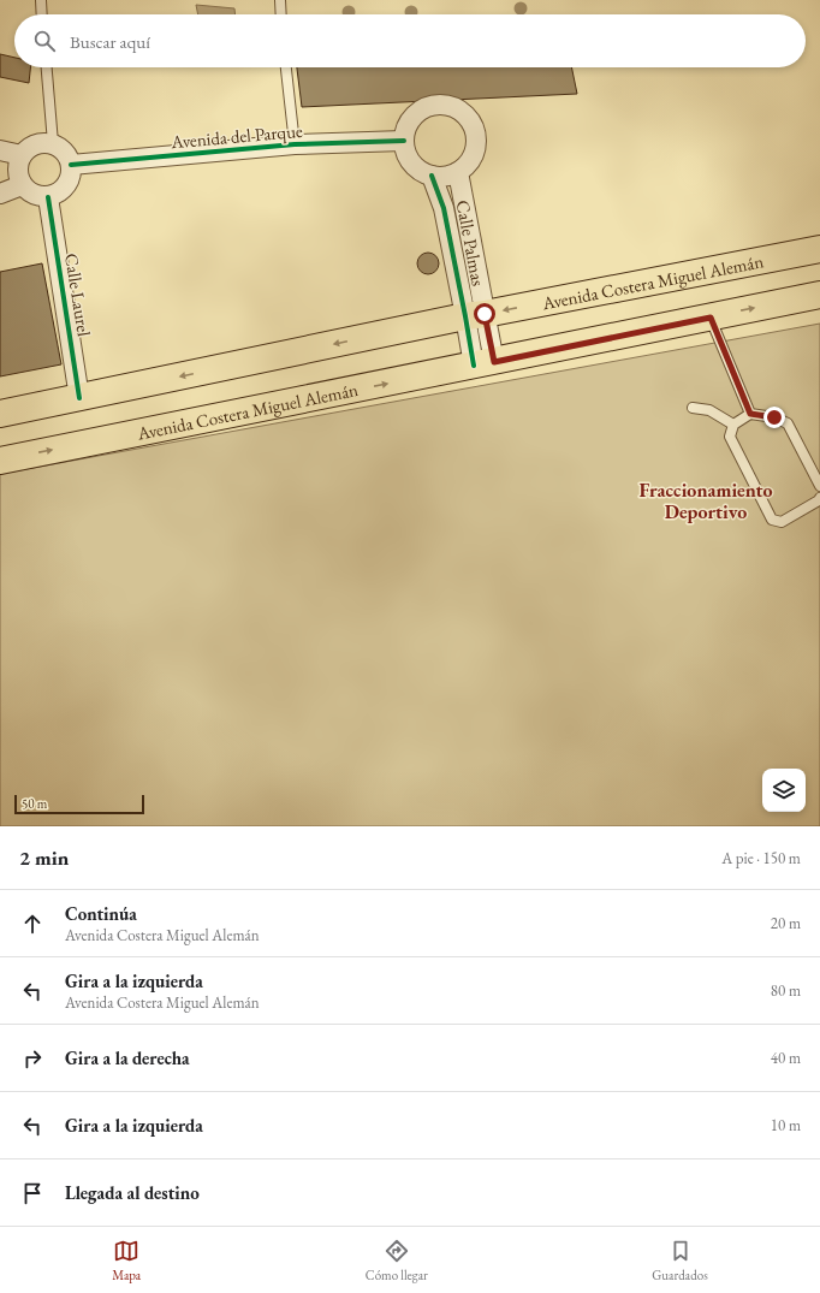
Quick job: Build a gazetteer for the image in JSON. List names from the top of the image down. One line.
{"streets":{"main road":["Avenida Costera Miguel Alemán"],"street":["Avenida del Parque","Calle Palmas","Calle Laurel"]},"crossings":[["Avenida del Parque","Calle Palmas"],["Avenida del Parque","Calle Laurel"],["Calle Palmas","Avenida Costera Miguel Alemán"],["Avenida Costera Miguel Alemán","Calle Laurel"]],"districts":["Fraccionamiento Deportivo"],"scale_bar":"50 m","page":{"search":"Buscar aquí","scale":"50 m","heading":["2 min","A pie · 150 m"],"list":[["Continúa","Avenida Costera Miguel Alemán","20 m"],["Gira a la izquierda","Avenida Costera Miguel Alemán","80 m"],["Gira a la derecha","40 m"],["Gira a la izquierda","10 m"],"Llegada al destino"],"nav":["Mapa","Cómo llegar","Guardados"]}}
